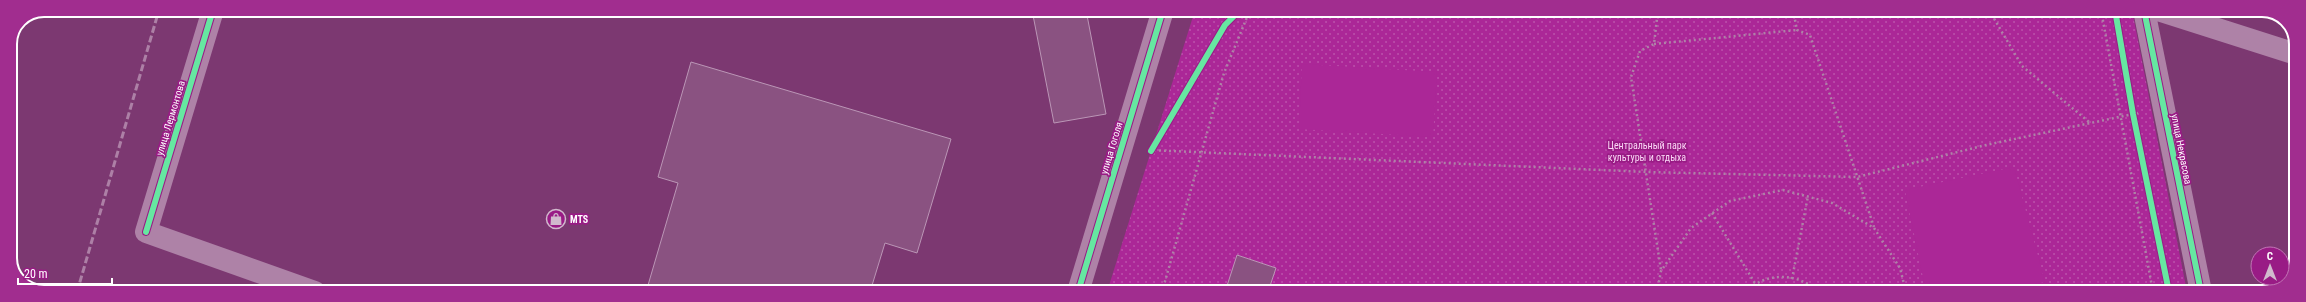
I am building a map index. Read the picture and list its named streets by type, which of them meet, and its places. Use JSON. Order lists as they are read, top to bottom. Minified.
{"streets":{"street":["улица Лермонтова","улица Гоголя","улица Некрасова"]},"parks":["Центральный парк культуры и отдыха"],"places":{"shop":["MTS"]},"scale_bar":"20 m","north":"top"}
